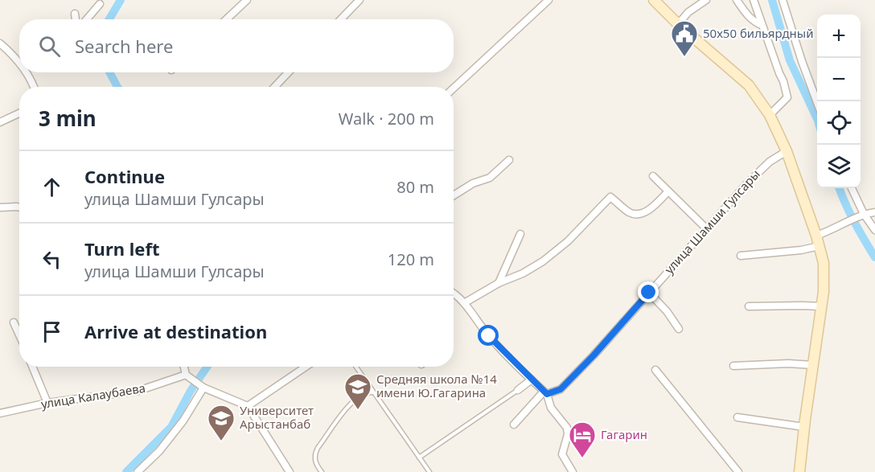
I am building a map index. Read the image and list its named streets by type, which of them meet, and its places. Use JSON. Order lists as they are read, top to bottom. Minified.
{"streets":{"street":["улица Шамши Гулсары","улица Калаубаева"]},"places":{"public building":["50х50 бильярдный"],"school or university":["Средняя школа №14 имени Ю.Гагарина","Университет Арыстанбаб"],"hotel":["Гагарин"]},"page":{"map_buttons":["+","−"],"search":"Search here","heading":["3 min","Walk · 200 m"],"list":[["Continue","улица Шамши Гулсары","80 m"],["Turn left","улица Шамши Гулсары","120 m"],"Arrive at destination"]}}
